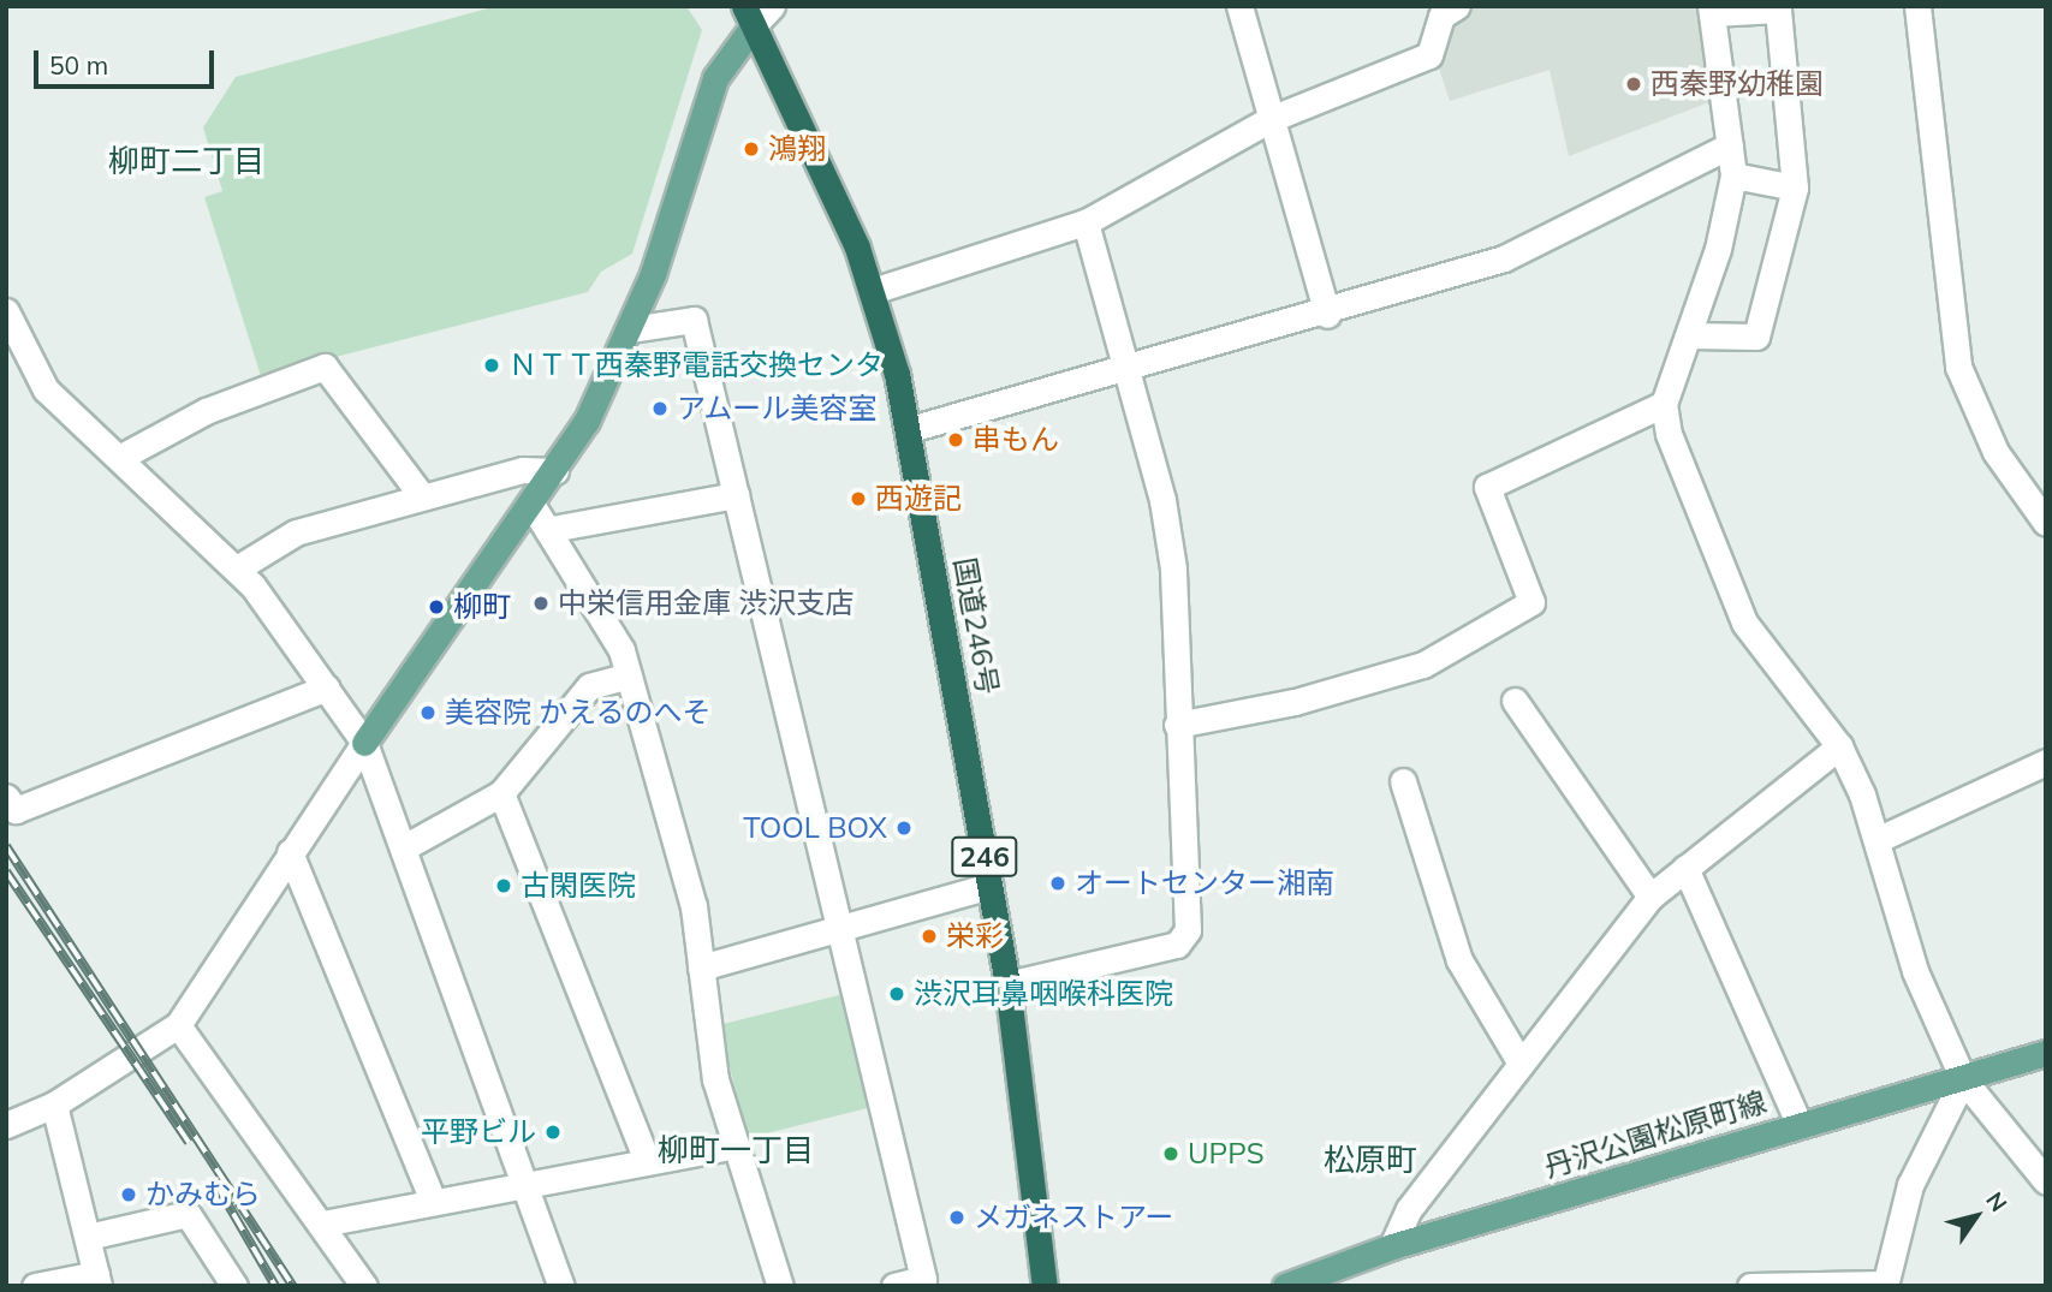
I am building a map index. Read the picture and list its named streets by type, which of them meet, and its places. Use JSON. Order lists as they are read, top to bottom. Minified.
{"streets":{"highway":["国道246号","246"],"main road":["丹沢公園松原町線"]},"districts":["柳町二丁目","柳町一丁目","松原町"],"places":["西秦野幼稚園","鴻翔","ＮＴＴ西秦野電話交換センタ","アムール美容室","串もん","西遊記","中栄信用金庫 渋沢支店","柳町","美容院 かえるのへそ","TOOL BOX","オートセンター湘南","古閑医院","栄彩","渋沢耳鼻咽喉科医院","平野ビル","UPPS","かみむら","メガネストアー"],"scale_bar":"50 m","north":"top right"}
